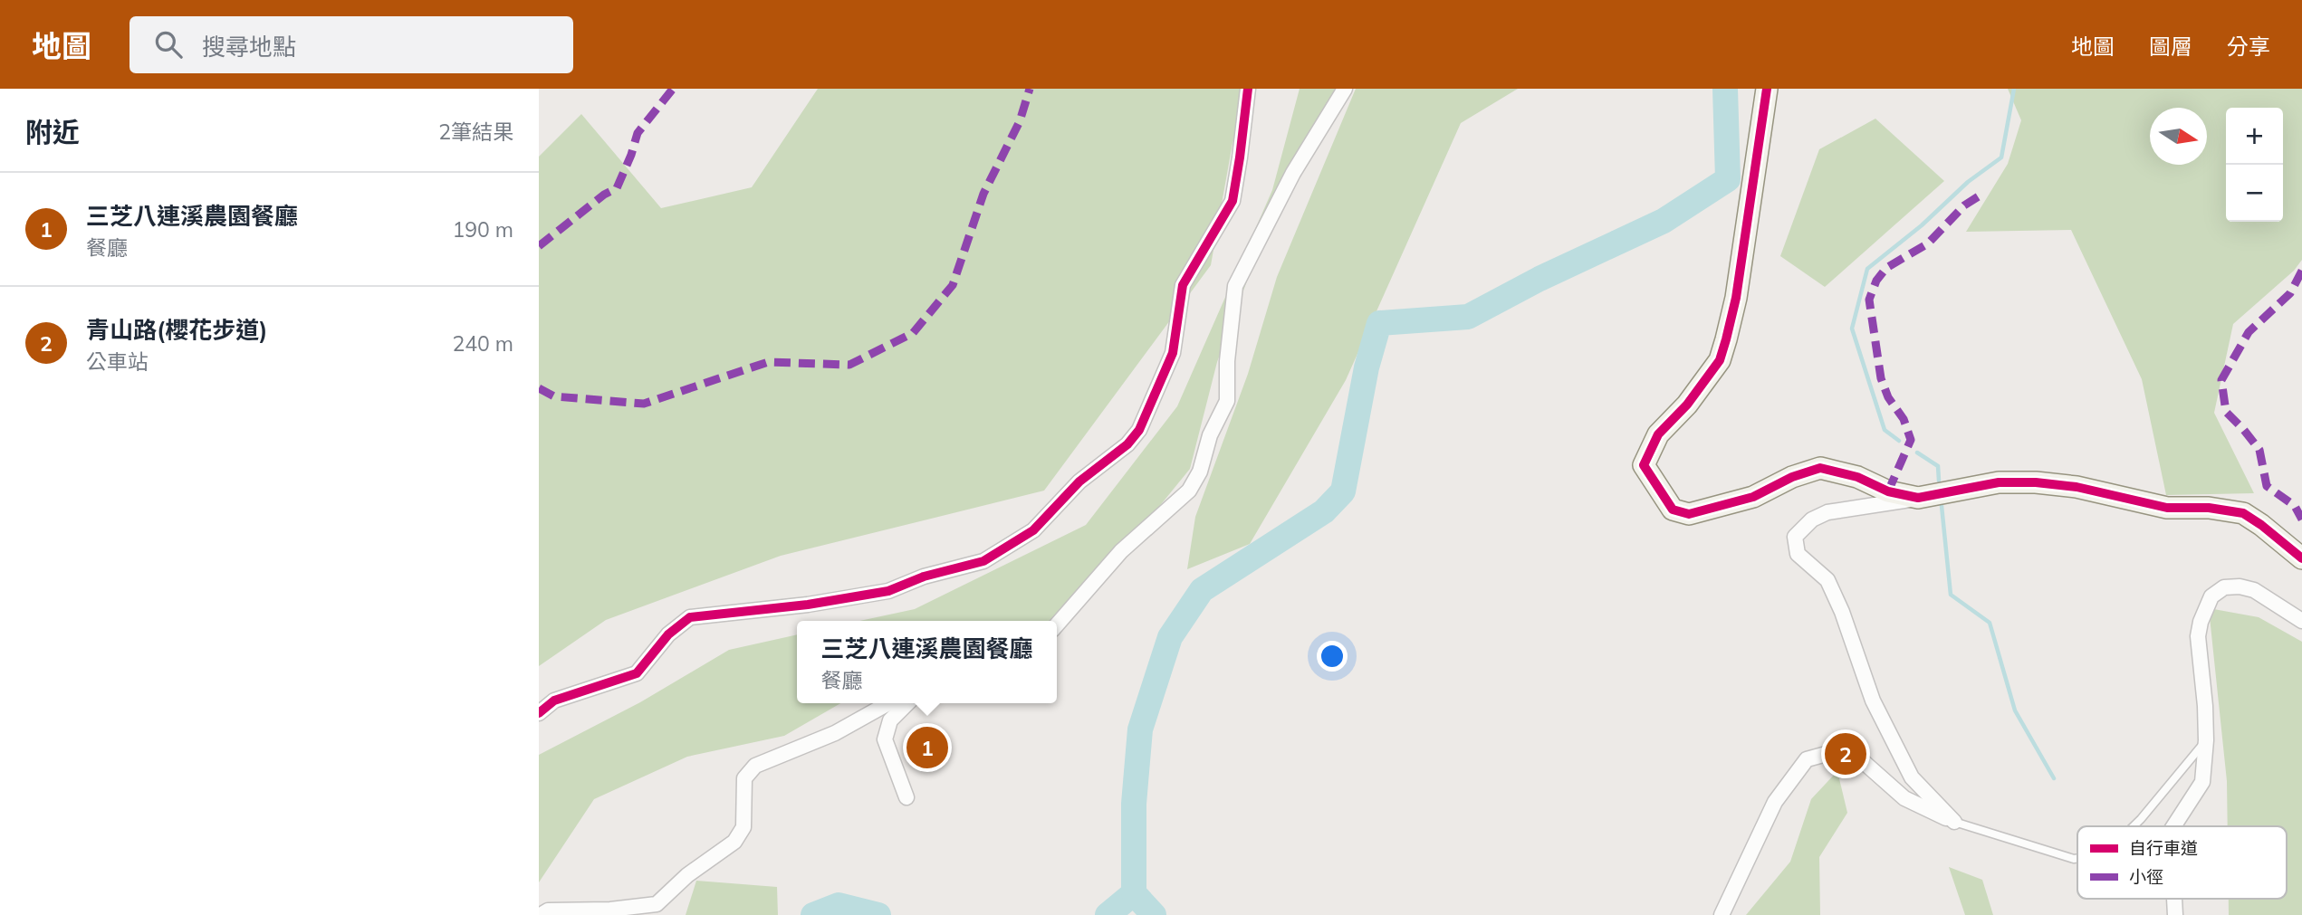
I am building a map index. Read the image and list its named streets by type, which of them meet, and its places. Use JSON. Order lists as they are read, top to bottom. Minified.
{"legend":["自行車道","小徑"],"north":"right","page":{"header":"地圖","search":"搜尋地點","nav":["地圖","圖層","分享"],"heading":["附近","2筆結果"],"map_buttons":["+","−"],"list":[{"mark":"1","name":"三芝八連溪農園餐廳","note":"餐廳","value":"190 m"},{"mark":"2","name":"青山路(櫻花步道)","note":"公車站","value":"240 m"}],"popup":["三芝八連溪農園餐廳","餐廳"],"pins":["1","2"]}}
